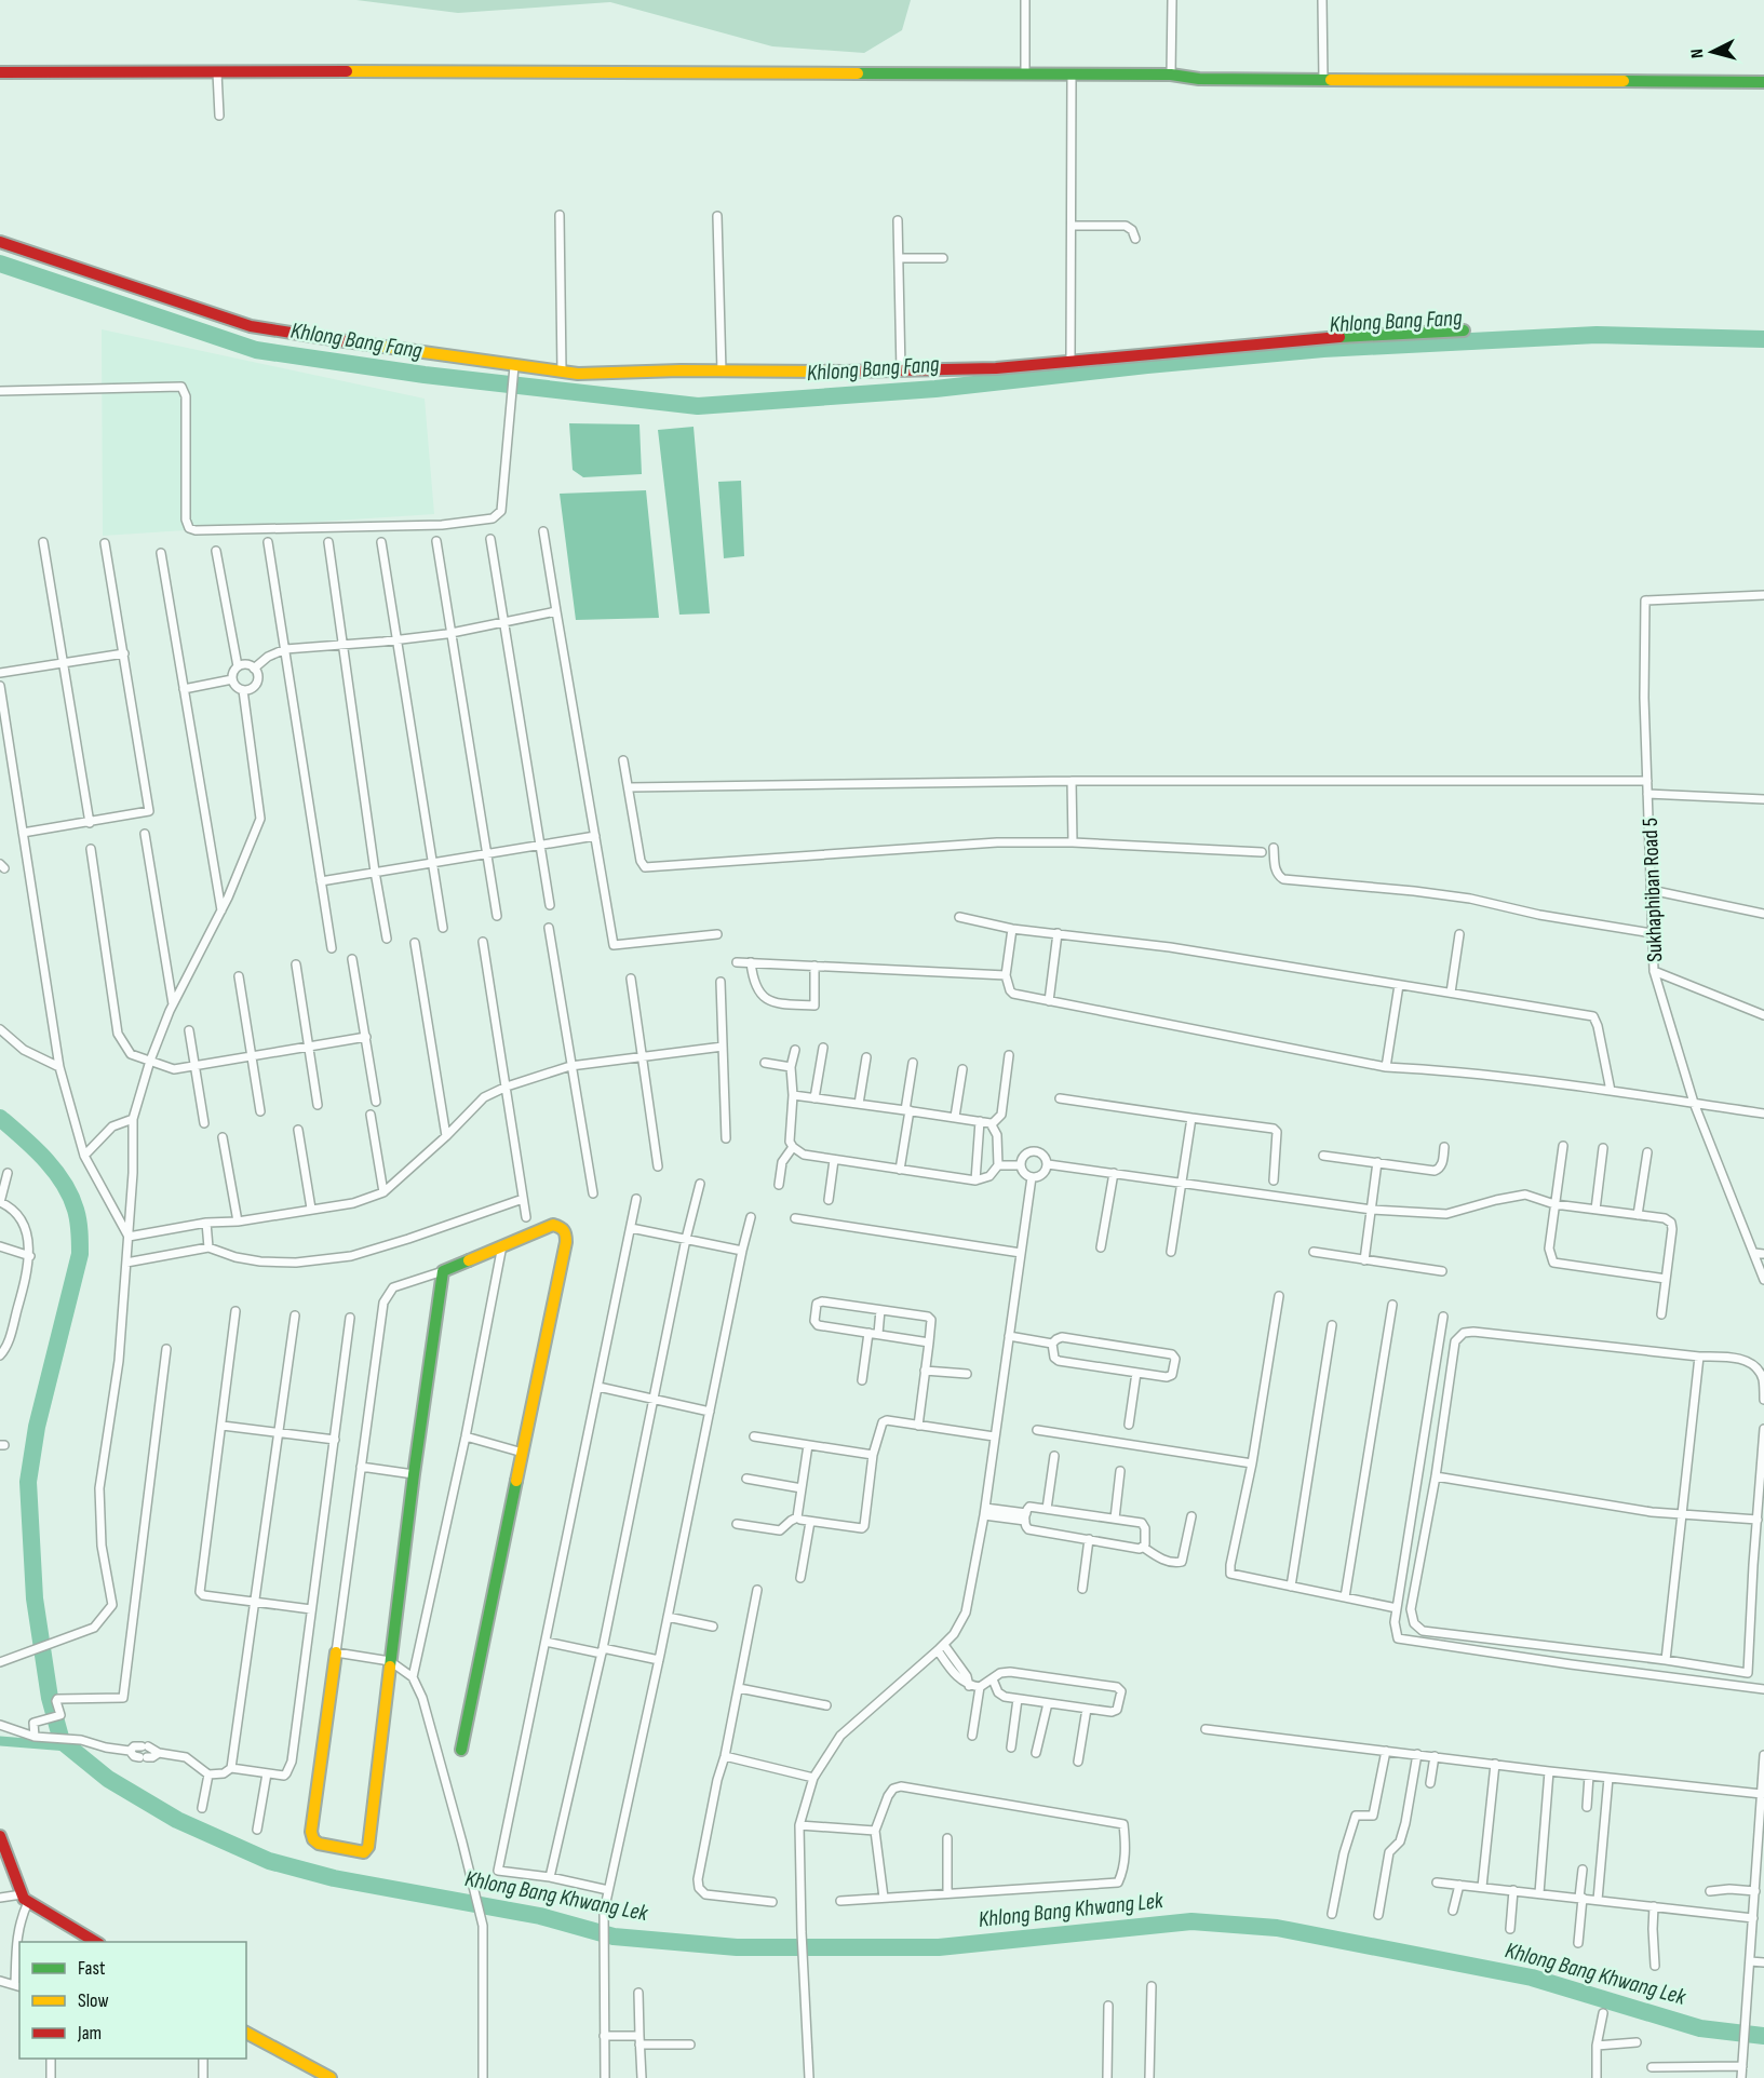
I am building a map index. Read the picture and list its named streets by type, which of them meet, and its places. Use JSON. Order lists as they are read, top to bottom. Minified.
{"streets":{"street":["Sukhaphiban Road 5"]},"water":["Khlong Bang Fang","Khlong Bang Khwang Lek"],"legend":["Fast","Slow","Jam"],"north":"left"}
